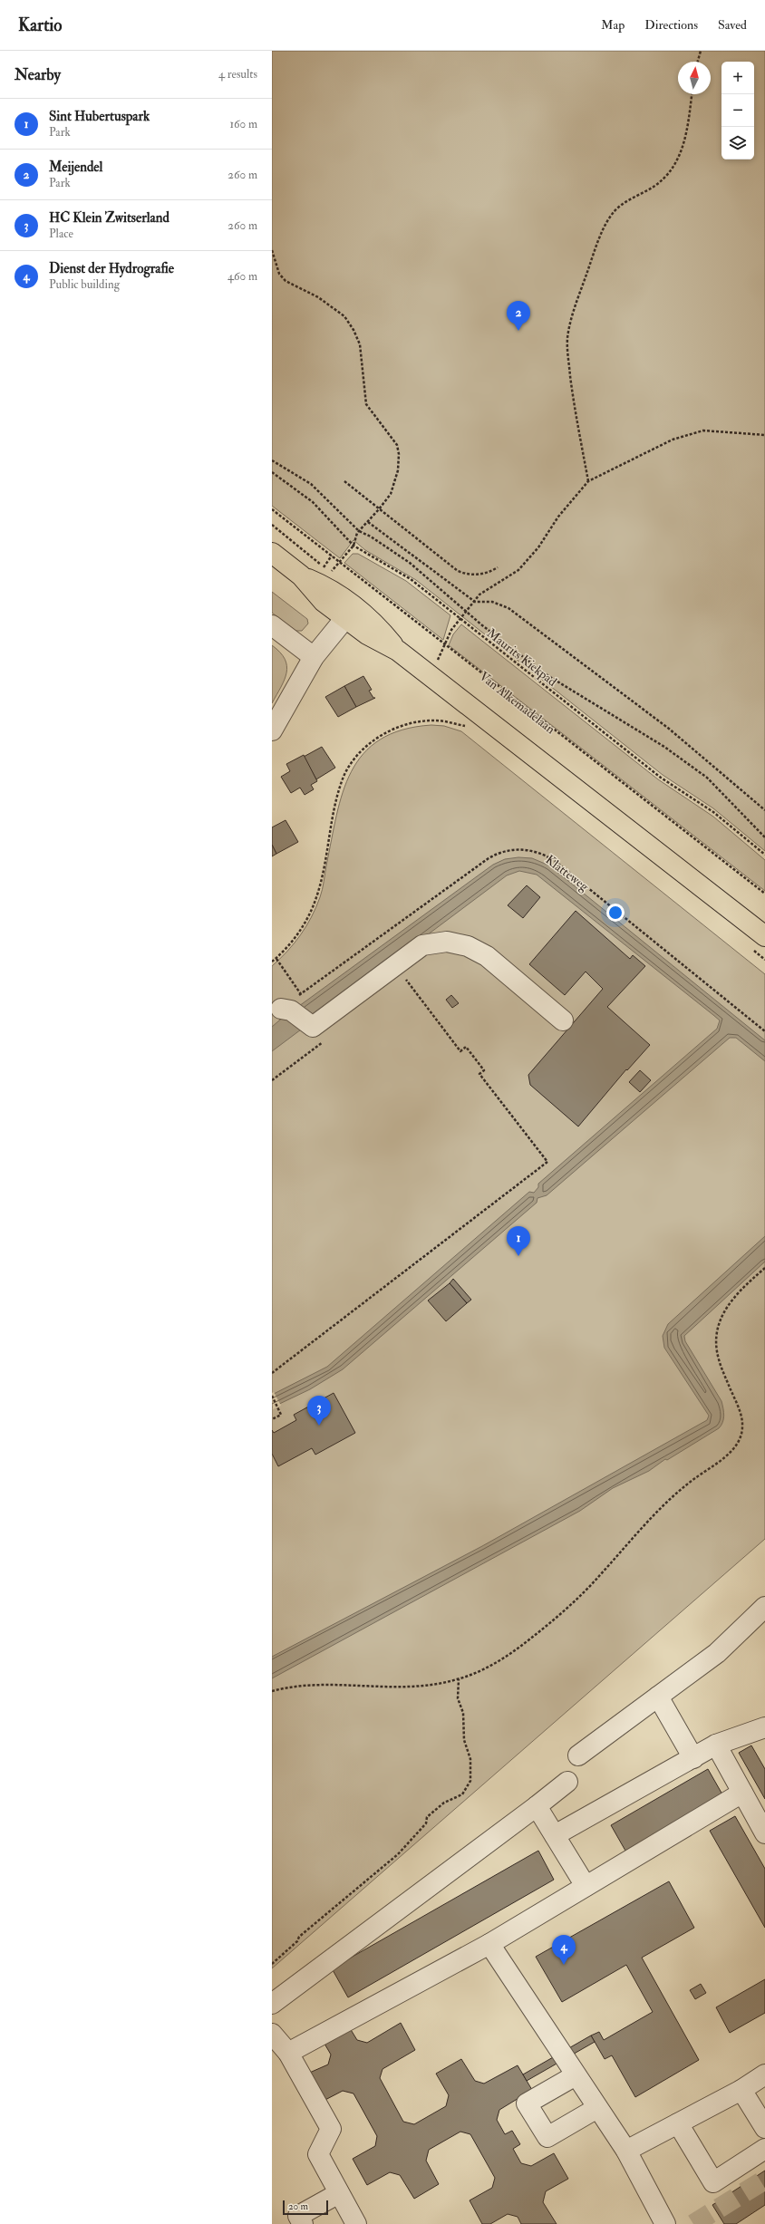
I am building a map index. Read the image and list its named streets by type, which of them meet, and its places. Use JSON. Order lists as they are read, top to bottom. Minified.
{"streets":{"path":["Maurits Kiekpad","Van Alkemadelaan","Klatteweg"]},"scale_bar":"20 m","north":"top","page":{"header":"Kartio","nav":["Map","Directions","Saved"],"heading":["Nearby","4 results"],"map_buttons":["+","−"],"list":[{"mark":"1","name":"Sint Hubertuspark","note":"Park","value":"160 m"},{"mark":"2","name":"Meijendel","note":"Park","value":"260 m"},{"mark":"3","name":"HC Klein Zwitserland","note":"Place","value":"260 m"},{"mark":"4","name":"Dienst der Hydrografie","note":"Public building","value":"460 m"}],"pins":["2","1","3","4"],"scale":"20 m"}}
